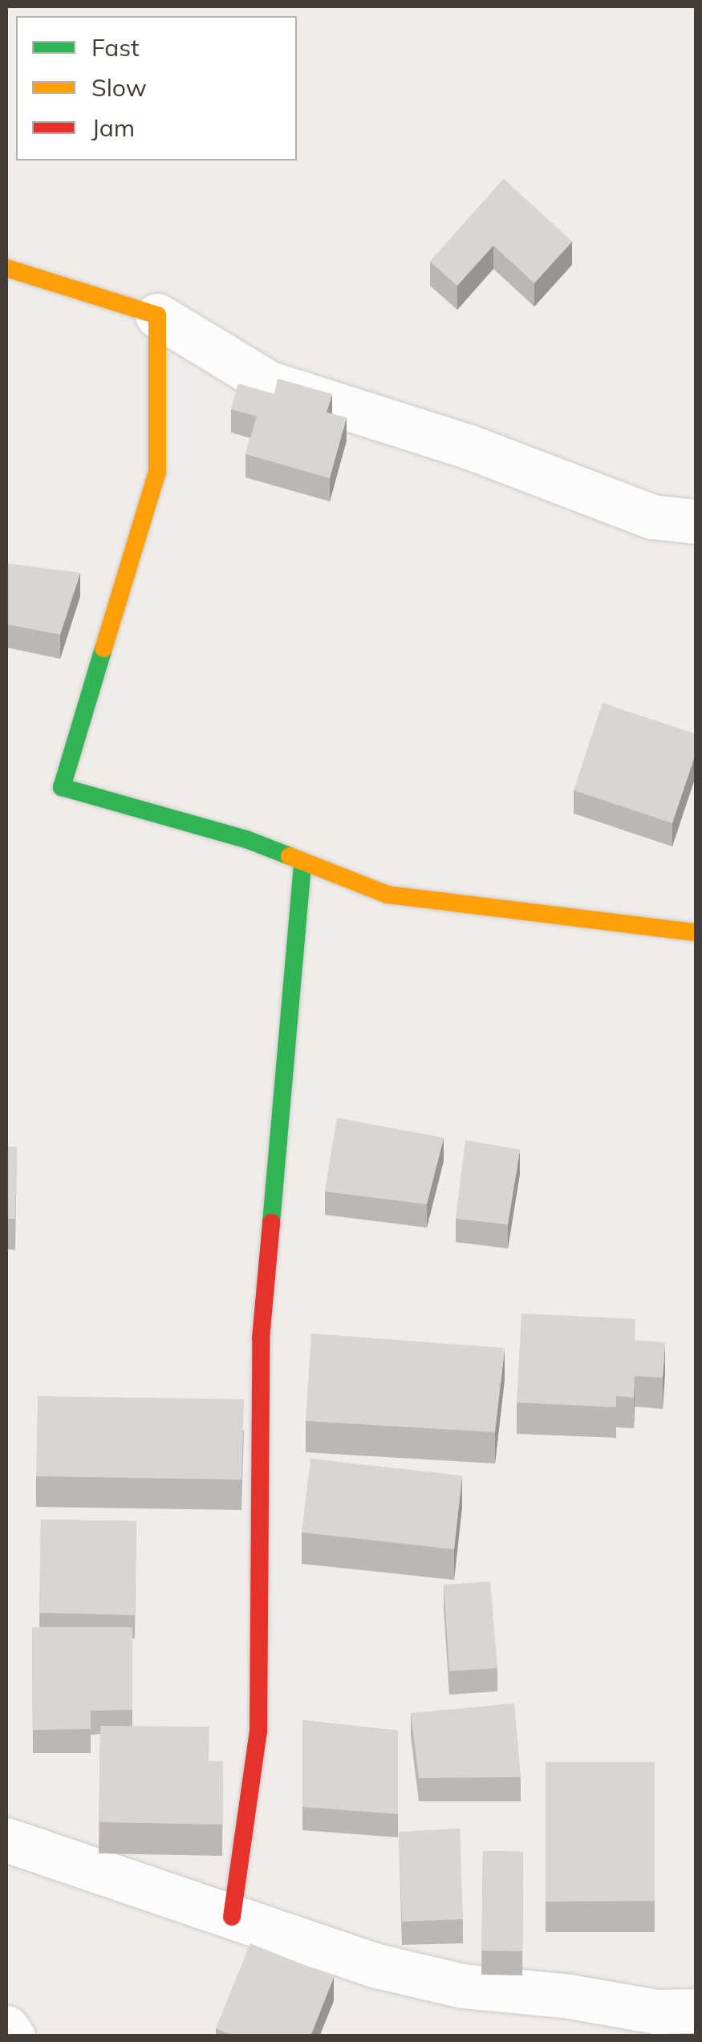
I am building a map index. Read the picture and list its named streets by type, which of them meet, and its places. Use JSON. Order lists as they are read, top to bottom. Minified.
{"legend":["Fast","Slow","Jam"]}
